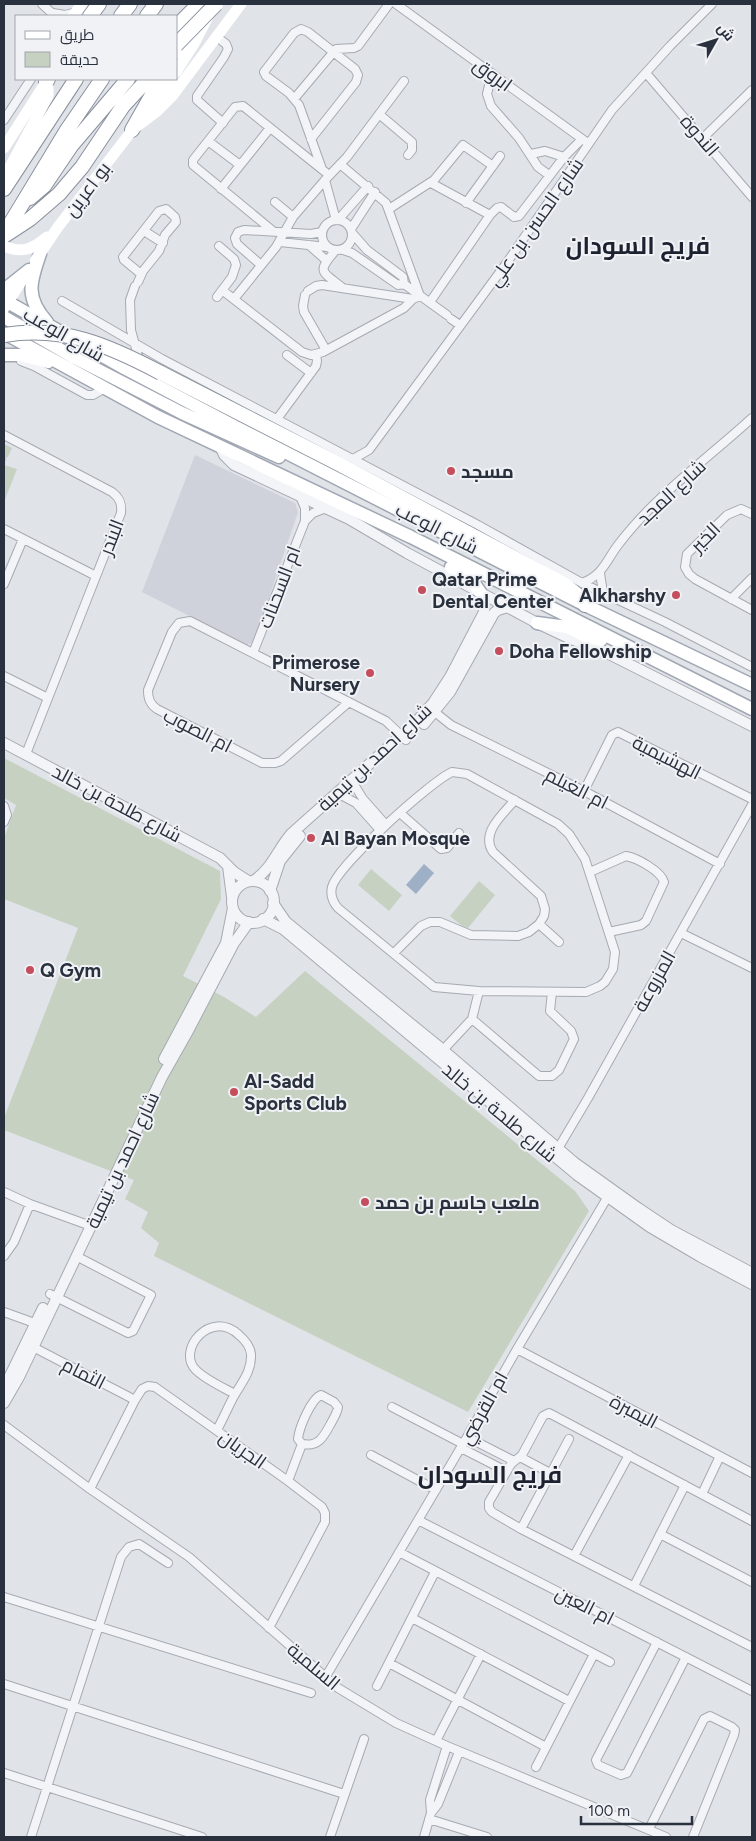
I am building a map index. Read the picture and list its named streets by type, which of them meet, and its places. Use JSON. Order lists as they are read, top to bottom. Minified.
{"streets":{"main road":["بو اعرين","شارع الوعب"],"street":["ابروق","الندوة","شارع الحسن بن علي","شارع المجد","البندر","الخير","ام السحنات","ام الصوب","شارع احمد بن تيمية","الهشيمية","ام الغيلم","شارع طلحة بن خالد","المزروعة","الثمام","ام القرضي","البمبرة","الجريان","ام العين","السلمية"]},"crossings":[["ابروق","شارع الحسن بن علي"],["الندوة","شارع الحسن بن علي"],["شارع الحسن بن علي","شارع الوعب"],["شارع الوعب","شارع المجد"],["شارع الوعب","ام السحنات"],["شارع الوعب","شارع احمد بن تيمية"],["البندر","شارع طلحة بن خالد"],["ام السحنات","ام الصوب"],["ام الصوب","شارع احمد بن تيمية"],["شارع احمد بن تيمية","ام الغيلم"],["شارع احمد بن تيمية","شارع طلحة بن خالد"],["شارع احمد بن تيمية","الثمام"],["الهشيمية","ام الغيلم"],["ام الغيلم","المزروعة"],["شارع طلحة بن خالد","المزروعة"],["شارع طلحة بن خالد","ام القرضي"],["الثمام","الجريان"],["ام القرضي","البمبرة"],["ام القرضي","ام العين"],["ام القرضي","السلمية"],["الجريان","السلمية"]],"districts":["فريج السودان","فريج السودان"],"places":["مسجد","Qatar Prime Dental Center","Alkharshy","Doha Fellowship","Primerose Nursery","Al Bayan Mosque","Q Gym","Al-Sadd Sports Club","ملعب جاسم بن حمد"],"legend":["طريق","حديقة"],"scale_bar":"100 m","north":"top right"}
